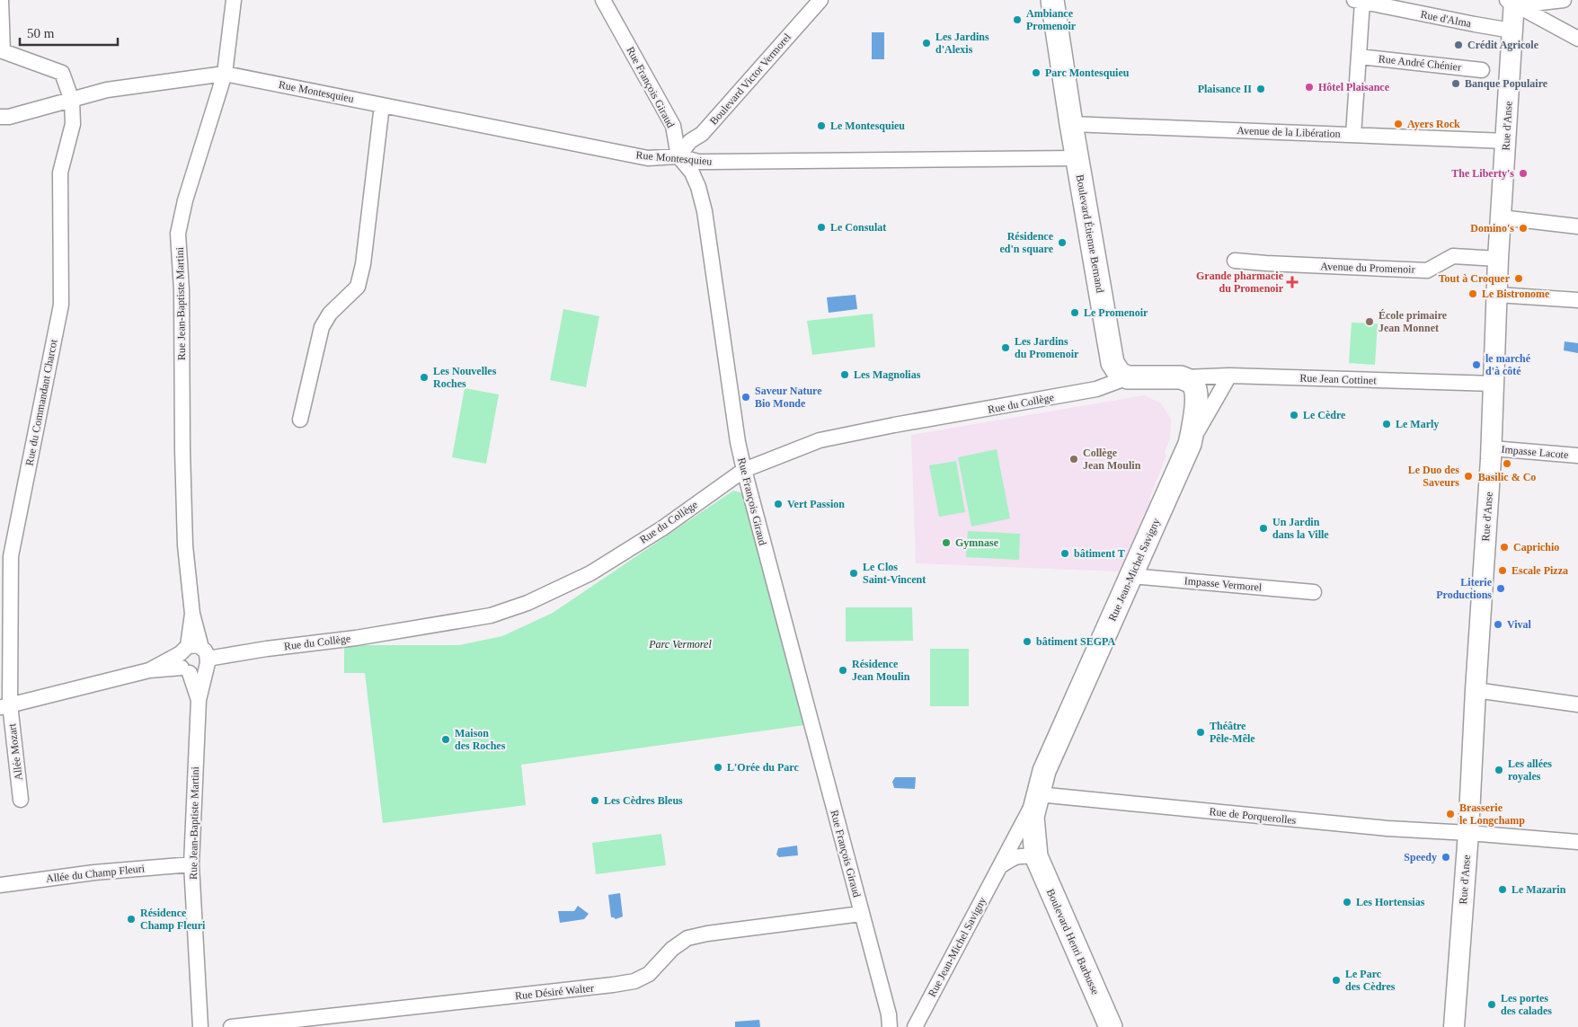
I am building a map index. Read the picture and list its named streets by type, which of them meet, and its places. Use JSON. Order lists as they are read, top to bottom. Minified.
{"streets":{"main road":["Rue d'Anse","Boulevard Étienne Bernand","Rue Jean-Michel Savigny","Boulevard Henri Barbusse"],"street":["Rue d'Alma","Rue André Chénier","Boulevard Victor Vermorel","Rue François Giraud","Rue Montesquieu","Avenue de la Libération","Avenue du Promenoir","Rue Jean-Baptiste Martini","Rue Jean Cottinet","Rue du Commandant Charcot","Rue du Collège","Impasse Lacote","Impasse Vermorel","Allée Mozart","Rue de Porquerolles","Allée du Champ Fleuri","Rue Désiré Walter"]},"crossings":[["Rue d'Alma","Rue d'Anse"],["Boulevard Victor Vermorel","Rue François Giraud"],["Boulevard Victor Vermorel","Rue Montesquieu"],["Rue François Giraud","Rue Montesquieu"],["Rue François Giraud","Rue du Collège"],["Rue François Giraud","Rue Désiré Walter"],["Rue Montesquieu","Boulevard Étienne Bernand"],["Rue Montesquieu","Rue Jean-Baptiste Martini"],["Rue Montesquieu","Rue du Commandant Charcot"],["Rue d'Anse","Avenue de la Libération"],["Rue d'Anse","Avenue du Promenoir"],["Rue d'Anse","Rue Jean Cottinet"],["Rue d'Anse","Impasse Lacote"],["Rue d'Anse","Rue de Porquerolles"],["Avenue de la Libération","Boulevard Étienne Bernand"],["Boulevard Étienne Bernand","Rue du Collège"],["Rue Jean-Baptiste Martini","Rue du Collège"],["Rue Jean-Baptiste Martini","Allée du Champ Fleuri"],["Rue Jean Cottinet","Rue Jean-Michel Savigny"],["Rue du Commandant Charcot","Rue du Collège"],["Rue du Commandant Charcot","Allée Mozart"],["Rue du Collège","Allée Mozart"],["Rue Jean-Michel Savigny","Impasse Vermorel"],["Rue Jean-Michel Savigny","Rue de Porquerolles"],["Rue Jean-Michel Savigny","Boulevard Henri Barbusse"]],"parks":["Parc Vermorel"],"places":{"other":["Ambiance Promenoir","Les Jardins d'Alexis","Crédit Agricole","Parc Montesquieu","Banque Populaire","Hôtel Plaisance","Plaisance II","Ayers Rock","Le Montesquieu","The Liberty's","Le Consulat","Domino's","Résidence ed'n square","Tout à Croquer","Le Bistronome","Le Promenoir","École primaire Jean Monnet","Les Jardins du Promenoir","le marché d'à côté","Les Magnolias","Les Nouvelles Roches","Saveur Nature Bio Monde","Le Cèdre","Le Marly","Collège Jean Moulin","Basilic & Co","Le Duo des Saveurs","Vert Passion","Un Jardin dans la Ville","Gymnase","Caprichio","bâtiment T","Escale Pizza","Le Clos Saint-Vincent","Literie Productions","Vival","bâtiment SEGPA","Résidence Jean Moulin","Théâtre Pêle-Mêle","Maison des Roches","L'Orée du Parc","Les allées royales","Les Cèdres Bleus","Brasserie le Longchamp","Speedy","Le Mazarin","Les Hortensias","Résidence Champ Fleuri","Le Parc des Cèdres","Les portes des calades"],"health":["Grande pharmacie du Promenoir"]},"scale_bar":"50 m"}
